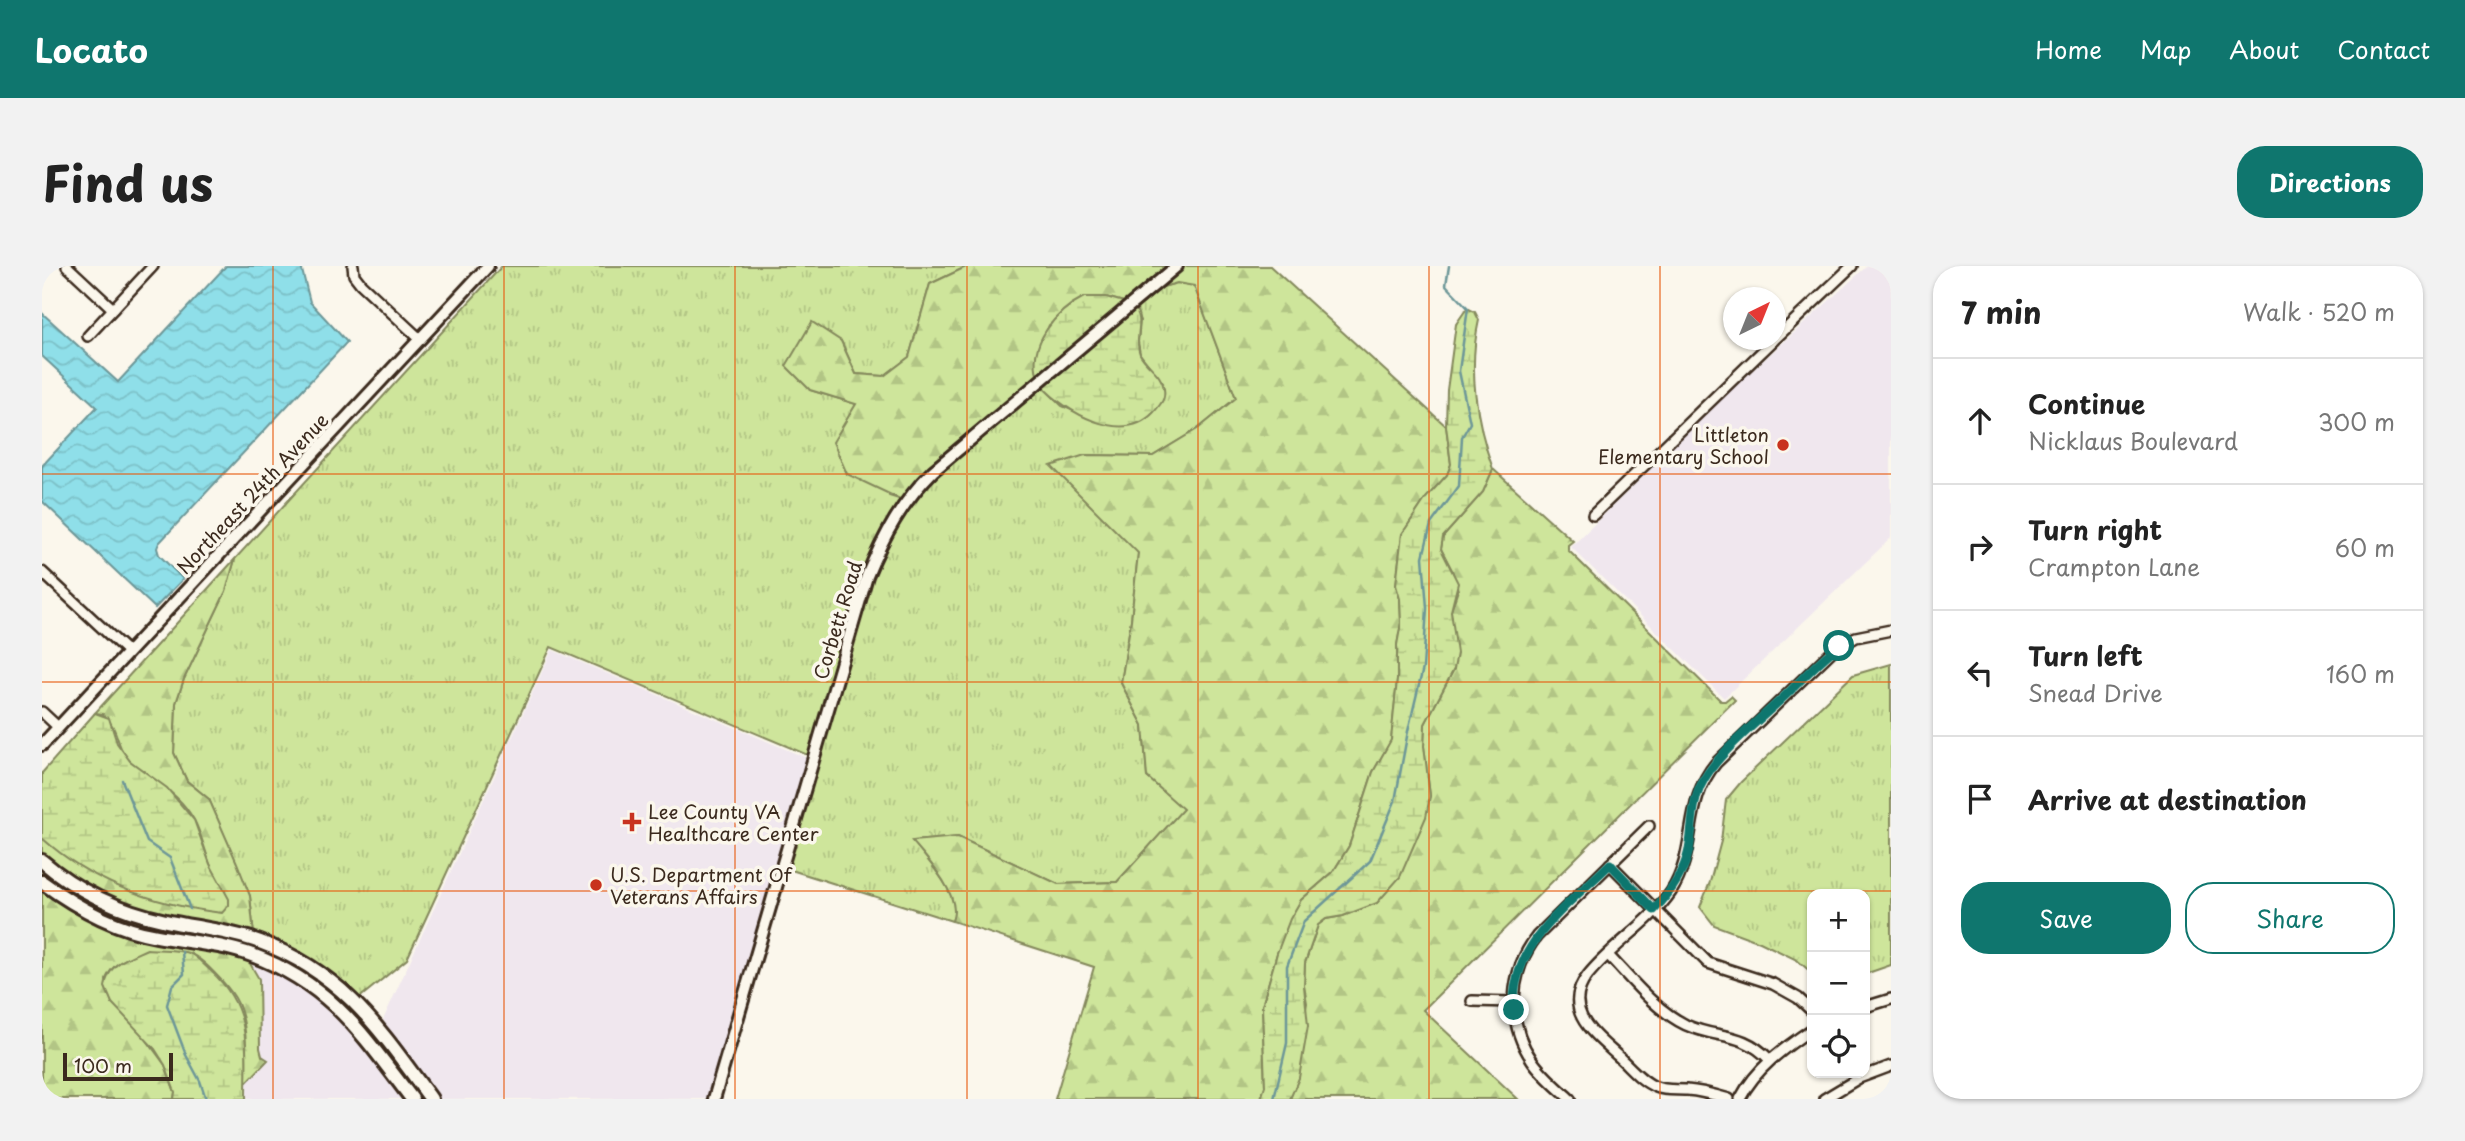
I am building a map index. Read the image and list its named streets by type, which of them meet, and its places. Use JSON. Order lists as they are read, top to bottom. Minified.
{"streets":{"street":["Northeast 24th Avenue","Corbett Road"]},"places":{"other":["Littleton Elementary School","U.S. Department Of Veterans Affairs"],"health":["Lee County VA Healthcare Center"]},"scale_bar":"100 m","north":"top right","page":{"header":"Locato","nav":["Home","Map","About","Contact"],"title":"Find us","buttons":["Directions",["Save","Share"]],"heading":["7 min","Walk · 520 m"],"list":[["Continue","Nicklaus Boulevard","300 m"],["Turn right","Crampton Lane","60 m"],["Turn left","Snead Drive","160 m"],"Arrive at destination"],"map_buttons":["+","−"],"scale":"100 m"}}
